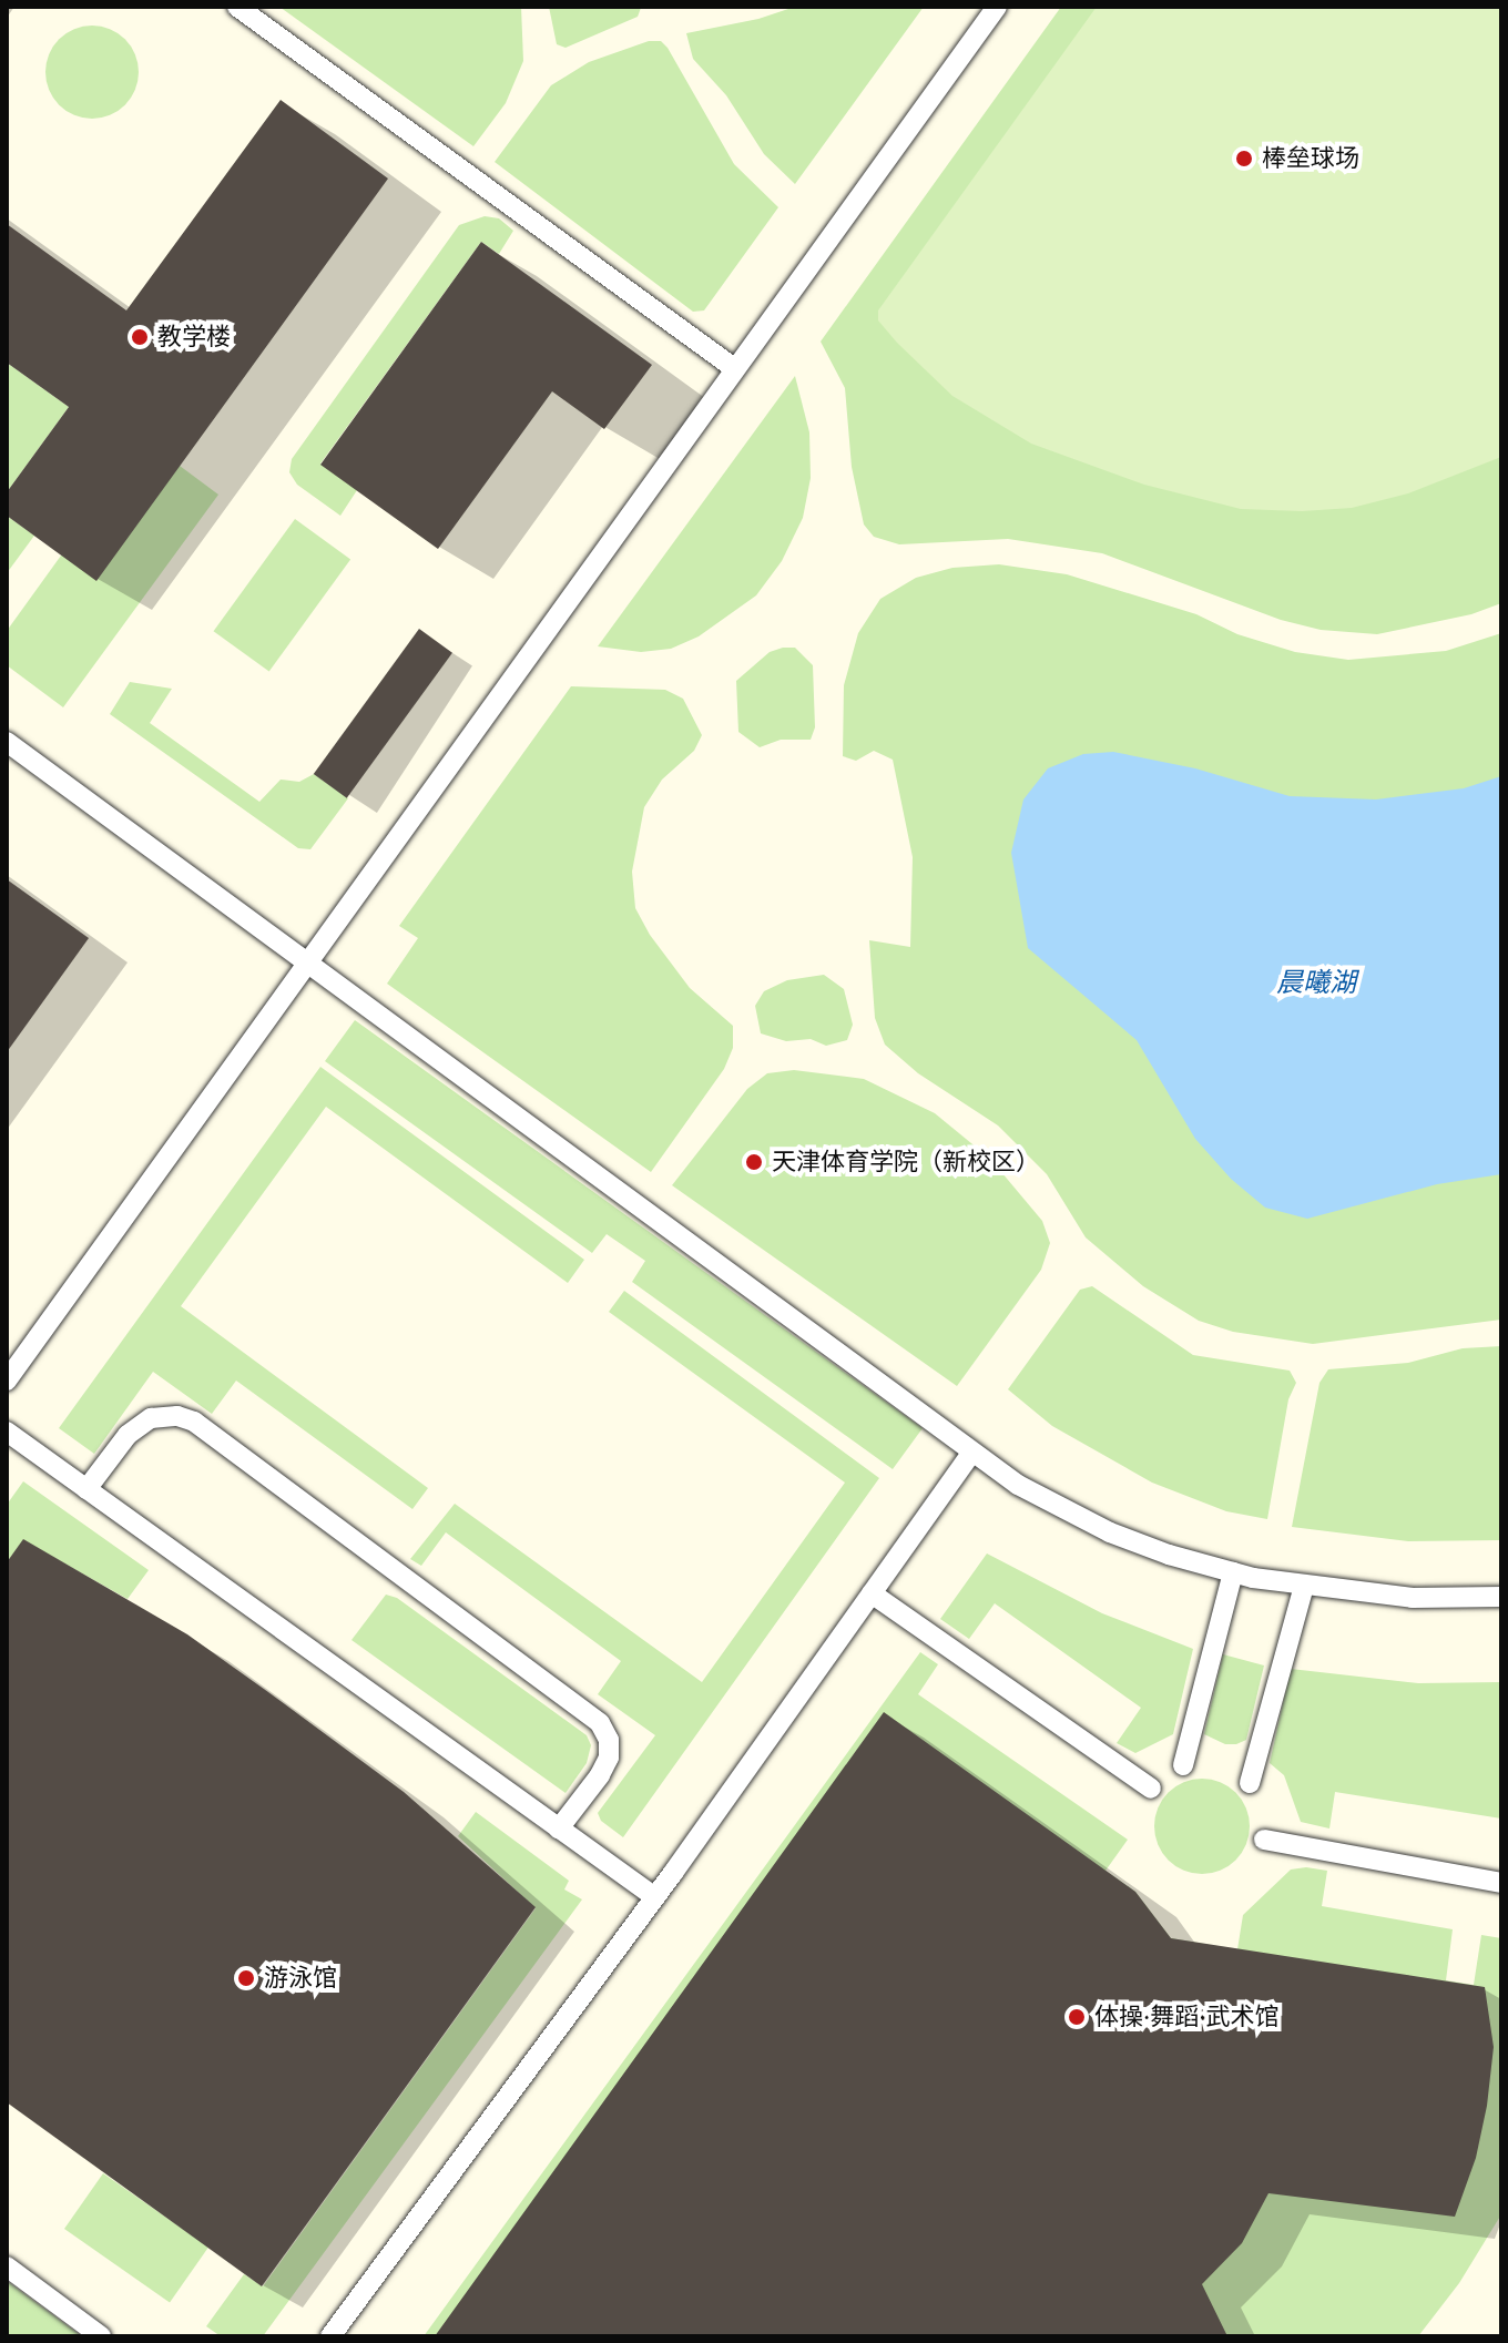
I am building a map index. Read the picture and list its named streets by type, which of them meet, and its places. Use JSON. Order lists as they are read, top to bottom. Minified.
{"water":["晨曦湖"],"places":["棒垒球场","教学楼","天津体育学院（新校区）","游泳馆","体操·舞蹈·武术馆"]}
